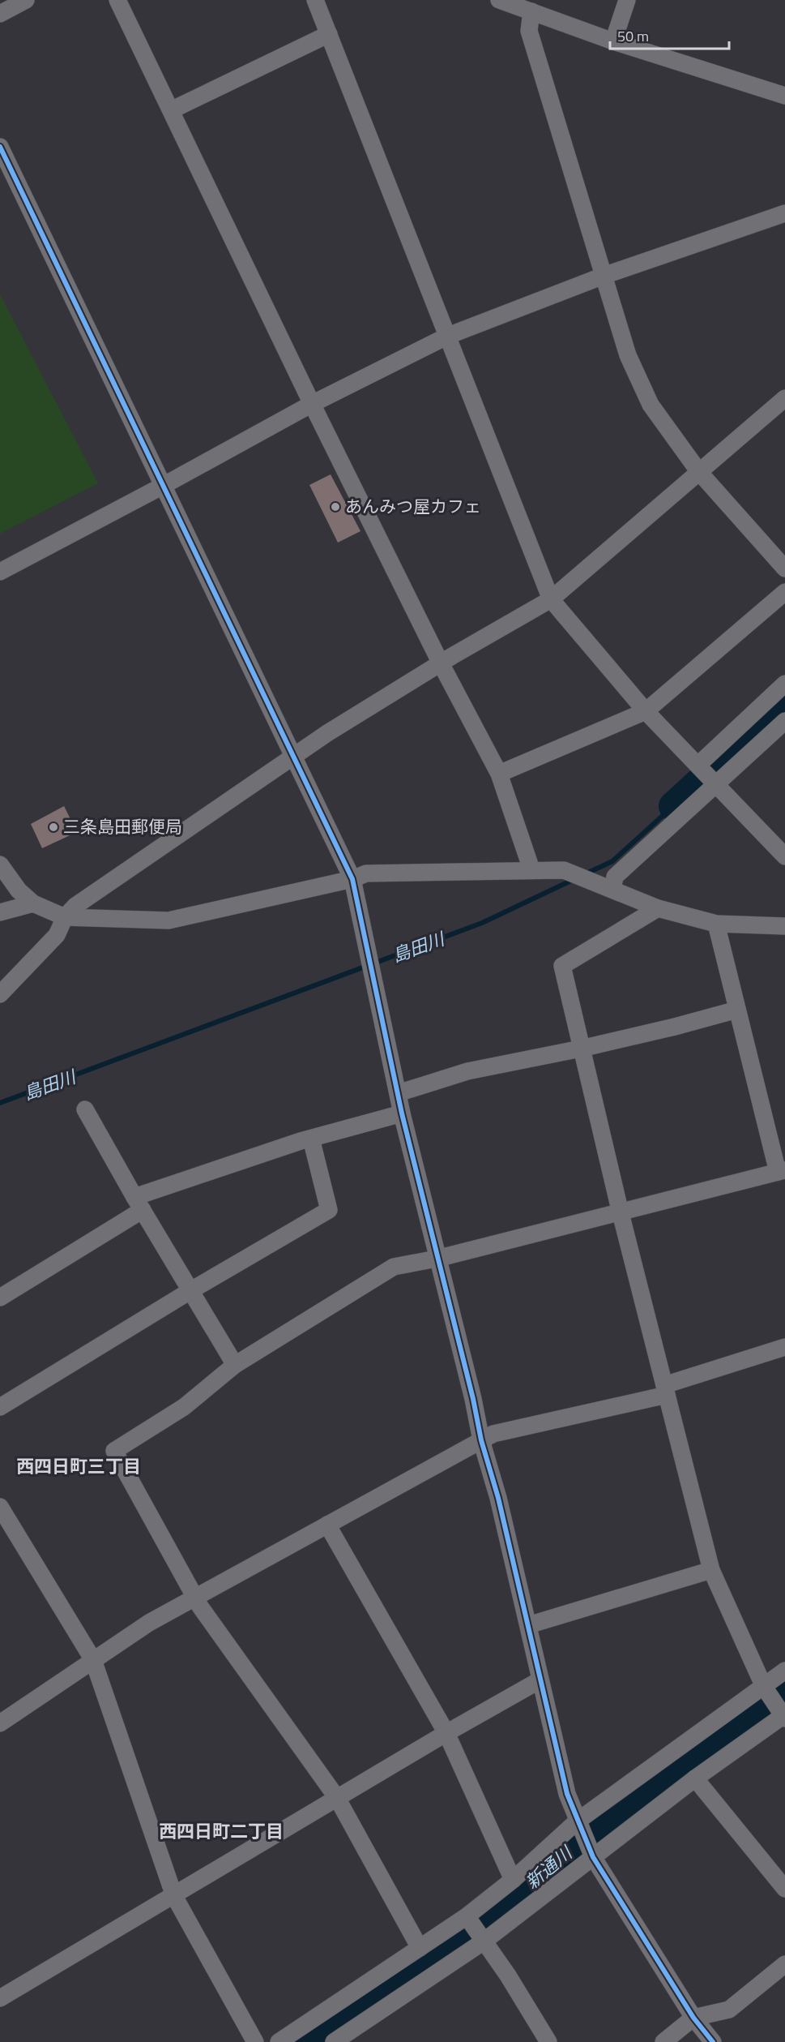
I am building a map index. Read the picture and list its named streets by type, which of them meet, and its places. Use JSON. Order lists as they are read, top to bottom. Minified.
{"districts":["西四日町三丁目","西四日町二丁目"],"water":["島田川","新通川"],"places":["あんみつ屋カフェ","三条島田郵便局"],"scale_bar":"50 m"}
